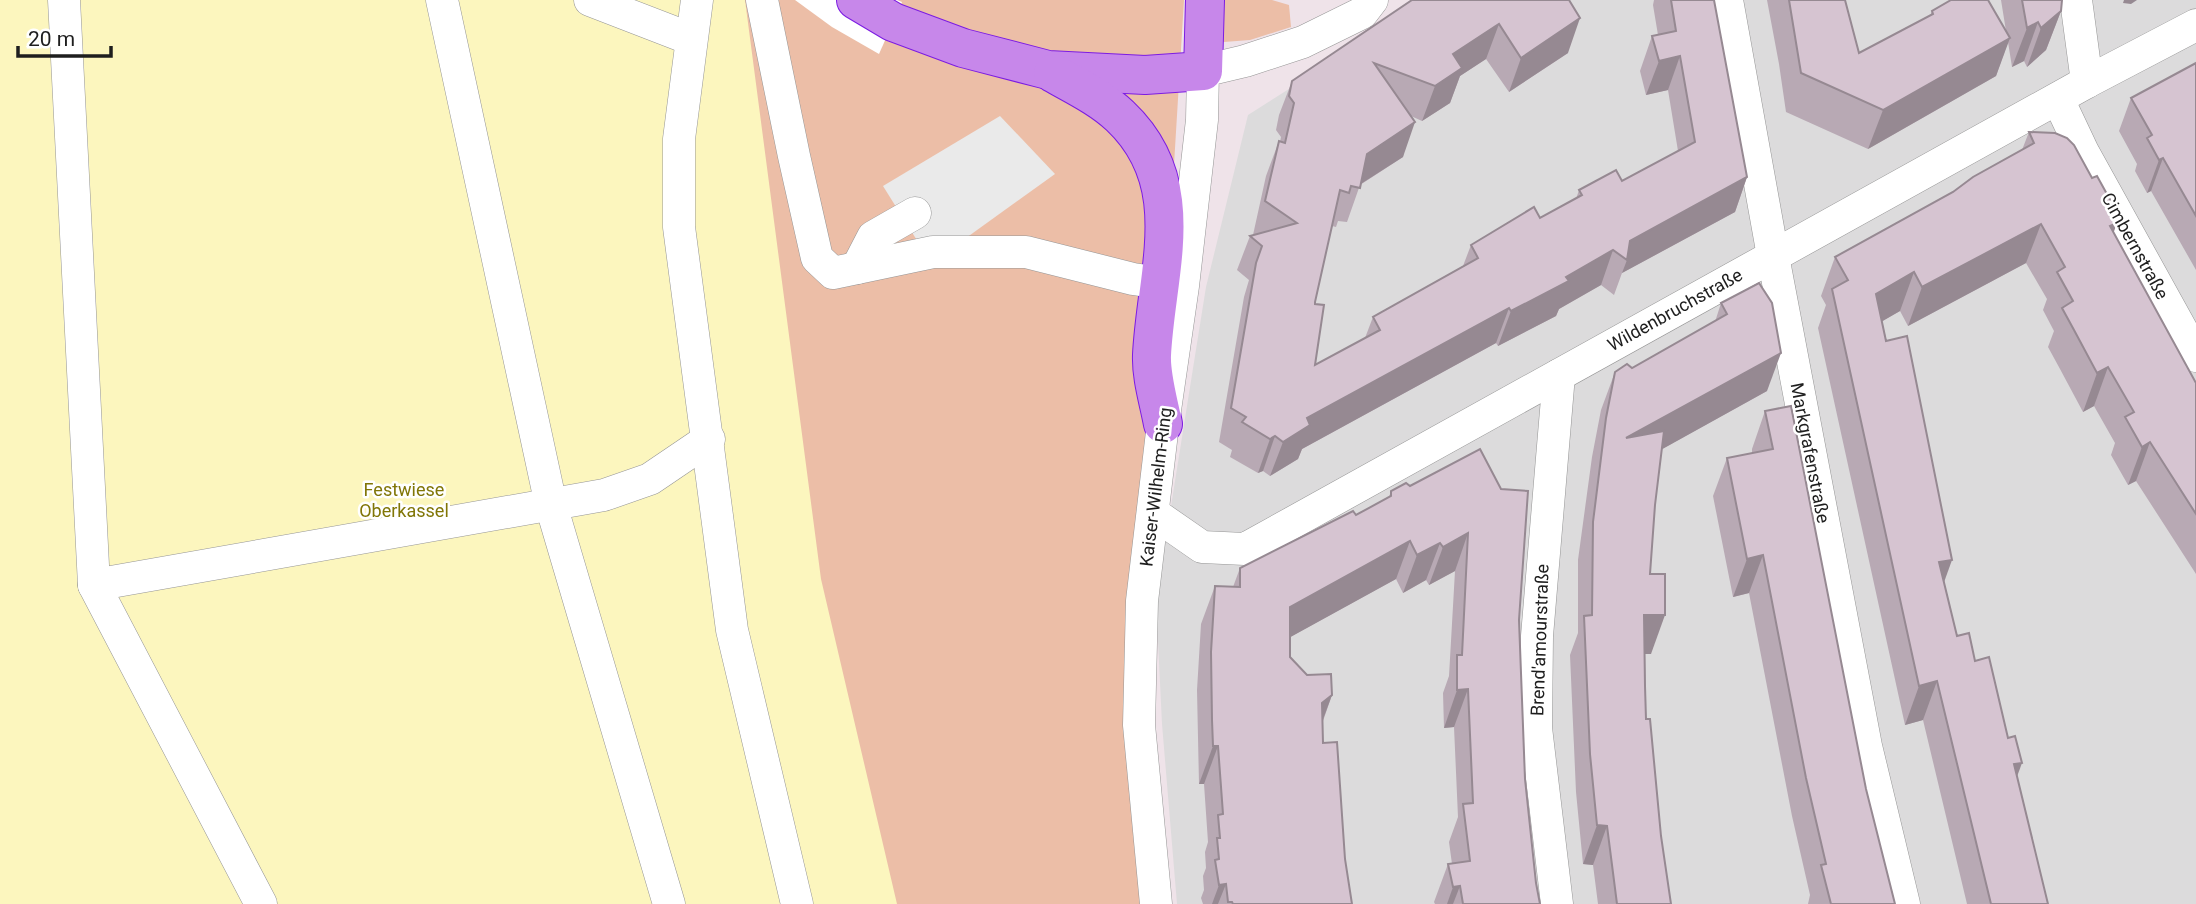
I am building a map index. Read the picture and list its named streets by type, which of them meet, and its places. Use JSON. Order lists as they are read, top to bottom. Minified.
{"streets":{"street":["Cimbernstraße","Wildenbruchstraße","Markgrafenstraße","Kaiser-Wilhelm-Ring","Brend'amourstraße"]},"crossings":[["Cimbernstraße","Wildenbruchstraße"],["Wildenbruchstraße","Markgrafenstraße"],["Wildenbruchstraße","Kaiser-Wilhelm-Ring"],["Wildenbruchstraße","Brend'amourstraße"]],"parks":["Festwiese Oberkassel"],"scale_bar":"20 m"}
